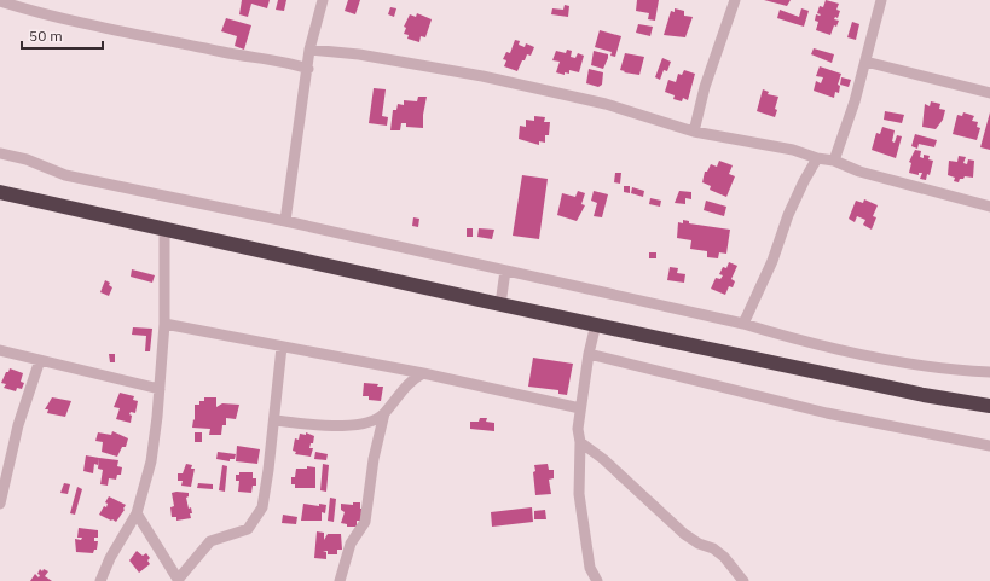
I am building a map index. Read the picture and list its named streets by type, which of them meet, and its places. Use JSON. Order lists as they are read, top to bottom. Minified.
{"scale_bar":"50 m"}
